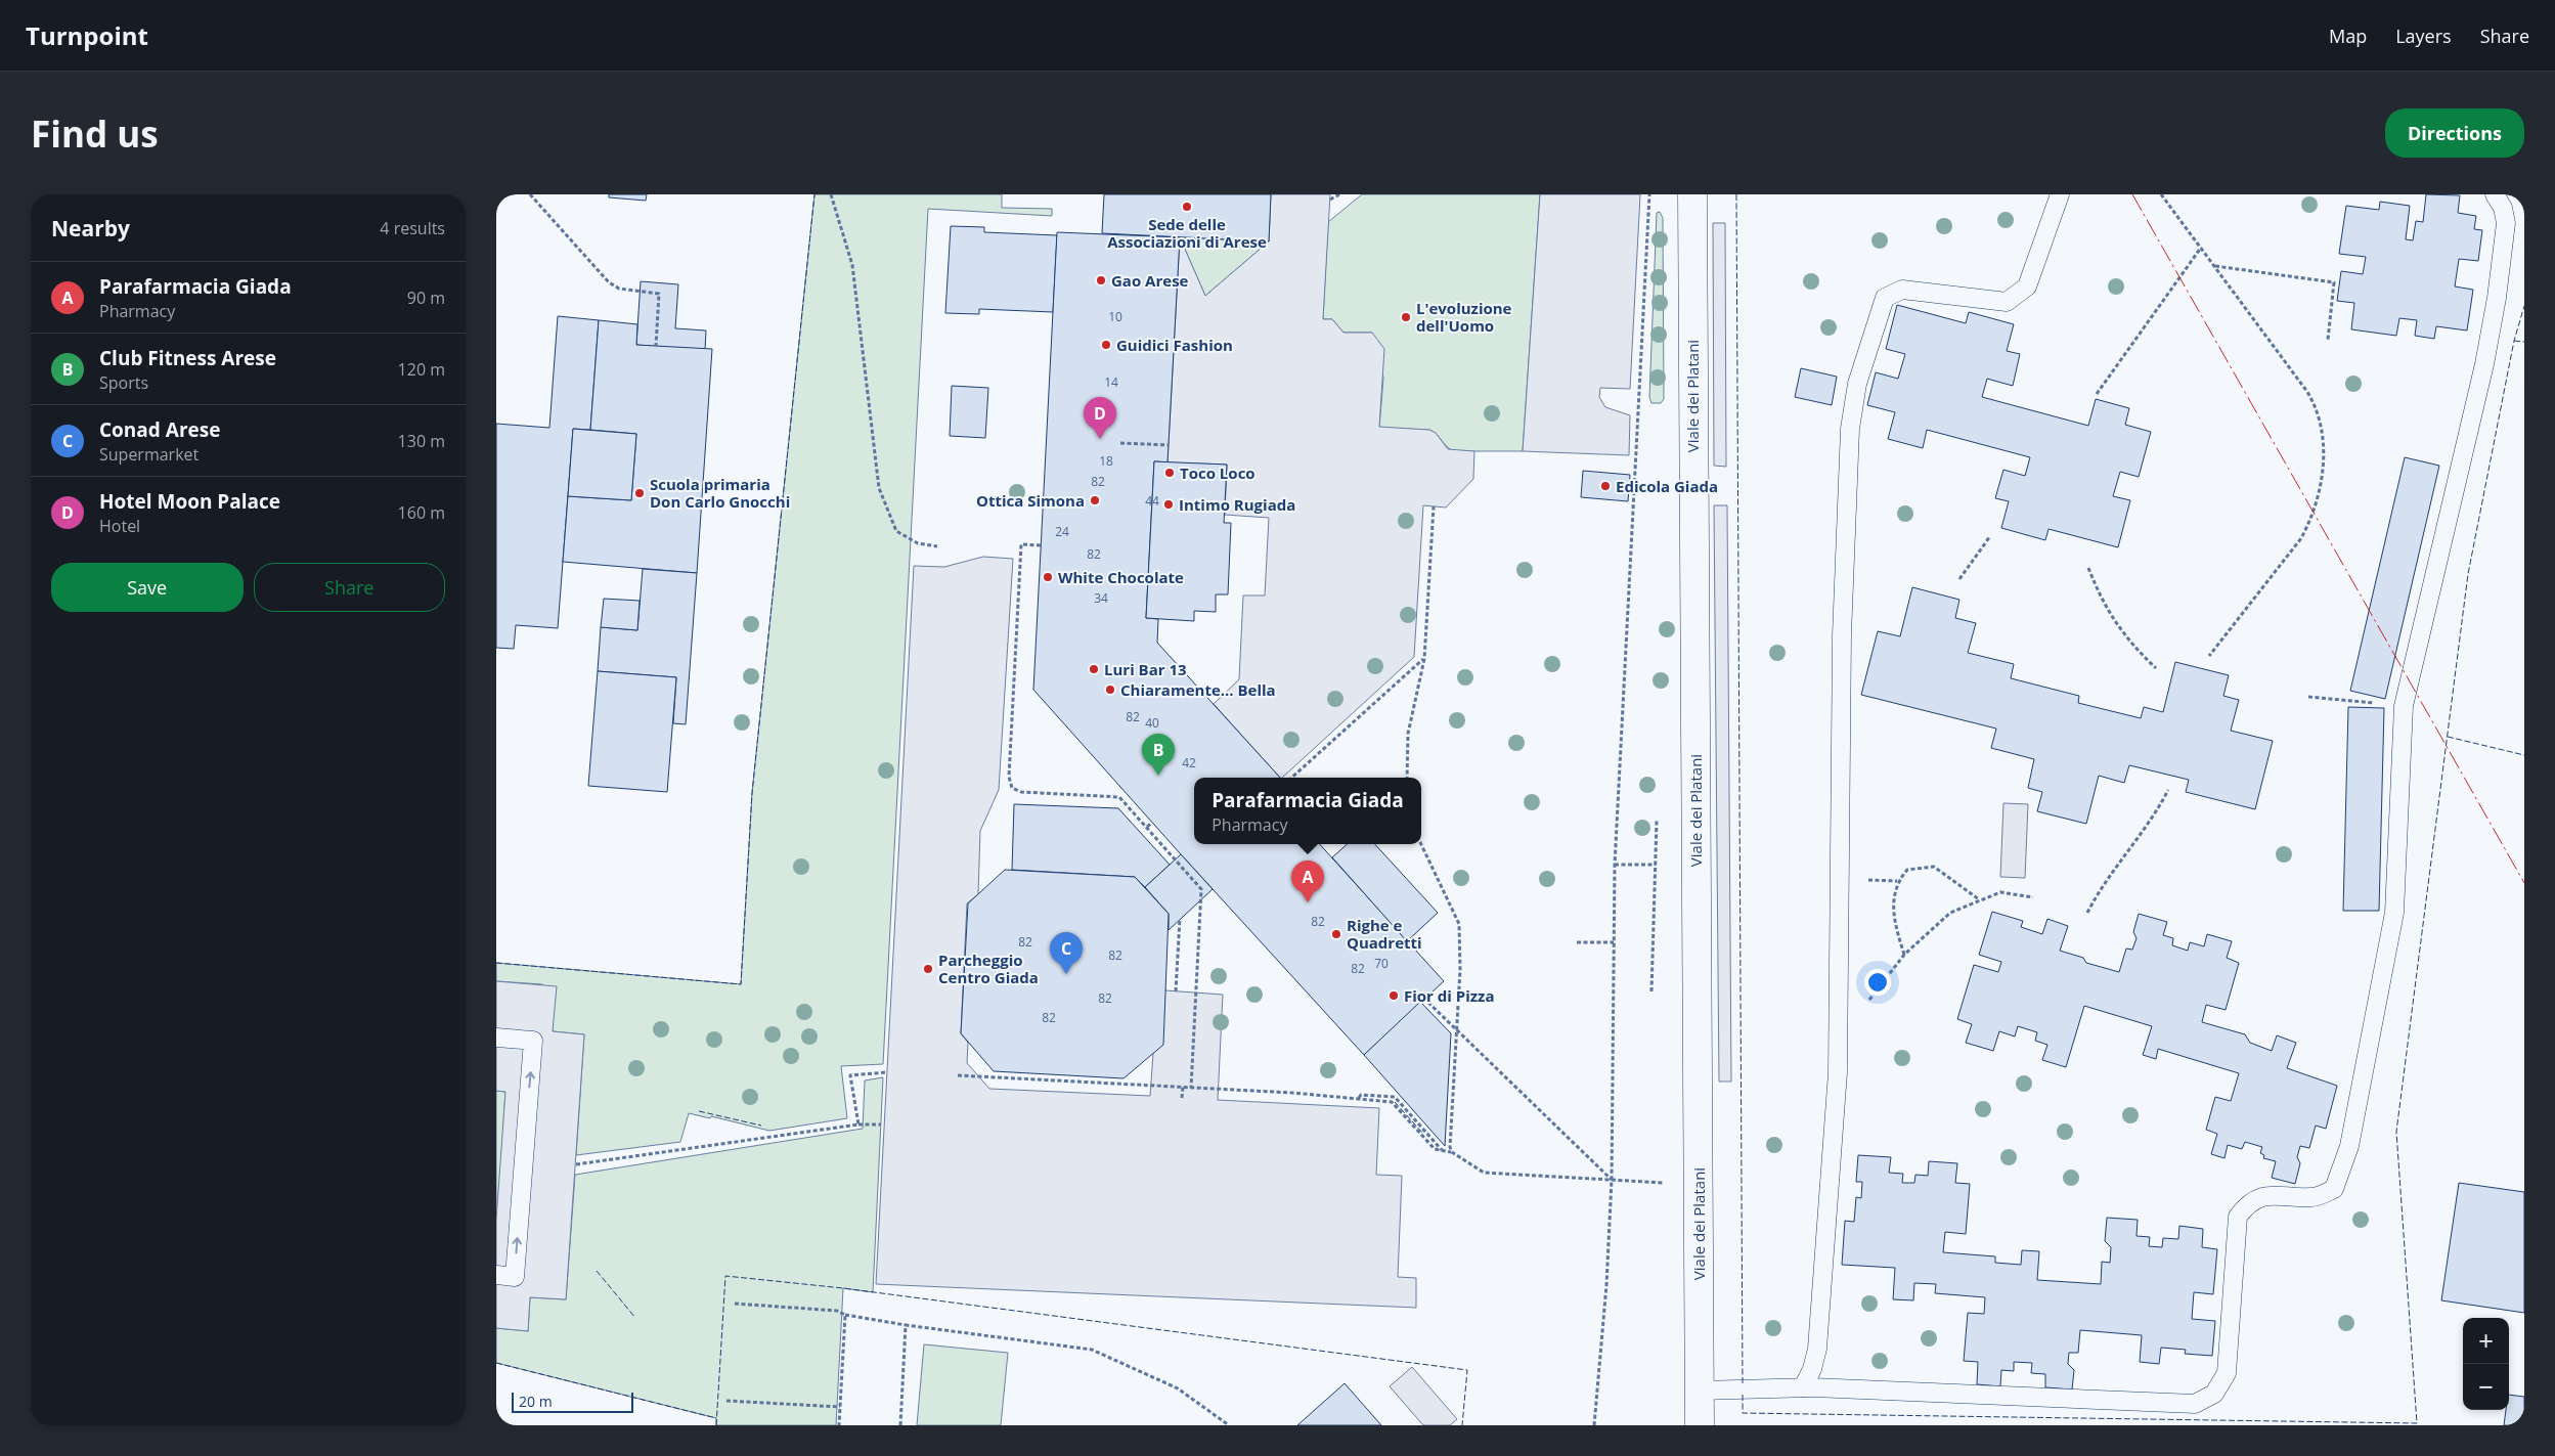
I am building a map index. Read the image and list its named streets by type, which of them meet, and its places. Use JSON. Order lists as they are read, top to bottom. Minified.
{"streets":{"street":["Viale dei Platani"]},"places":["Sede delle Associazioni di Arese","Gao Arese","L'evoluzione dell'Uomo","Guidici Fashion","Toco Loco","Edicola Giada","Scuola primaria Don Carlo Gnocchi","Ottica Simona","Intimo Rugiada","White Chocolate","Luri Bar 13","Chiaramente... Bella","Righe e Quadretti","Parcheggio Centro Giada","Fior di Pizza"],"house_numbers":["10","14","18","82","44","24","82","34","82","40","42","82","82","82","70","82","82","82"],"scale_bar":"20 m","page":{"header":"Turnpoint","nav":["Map","Layers","Share"],"buttons":["Directions",["Save","Share"]],"title":"Find us","heading":["Nearby","4 results"],"list":[{"mark":"A","name":"Parafarmacia Giada","note":"Pharmacy","value":"90 m"},{"mark":"B","name":"Club Fitness Arese","note":"Sports","value":"120 m"},{"mark":"C","name":"Conad Arese","note":"Supermarket","value":"130 m"},{"mark":"D","name":"Hotel Moon Palace","note":"Hotel","value":"160 m"}],"pins":["D","B","A","C"],"popup":["Parafarmacia Giada","Pharmacy"],"map_buttons":["+","−"],"scale":"20 m"}}
